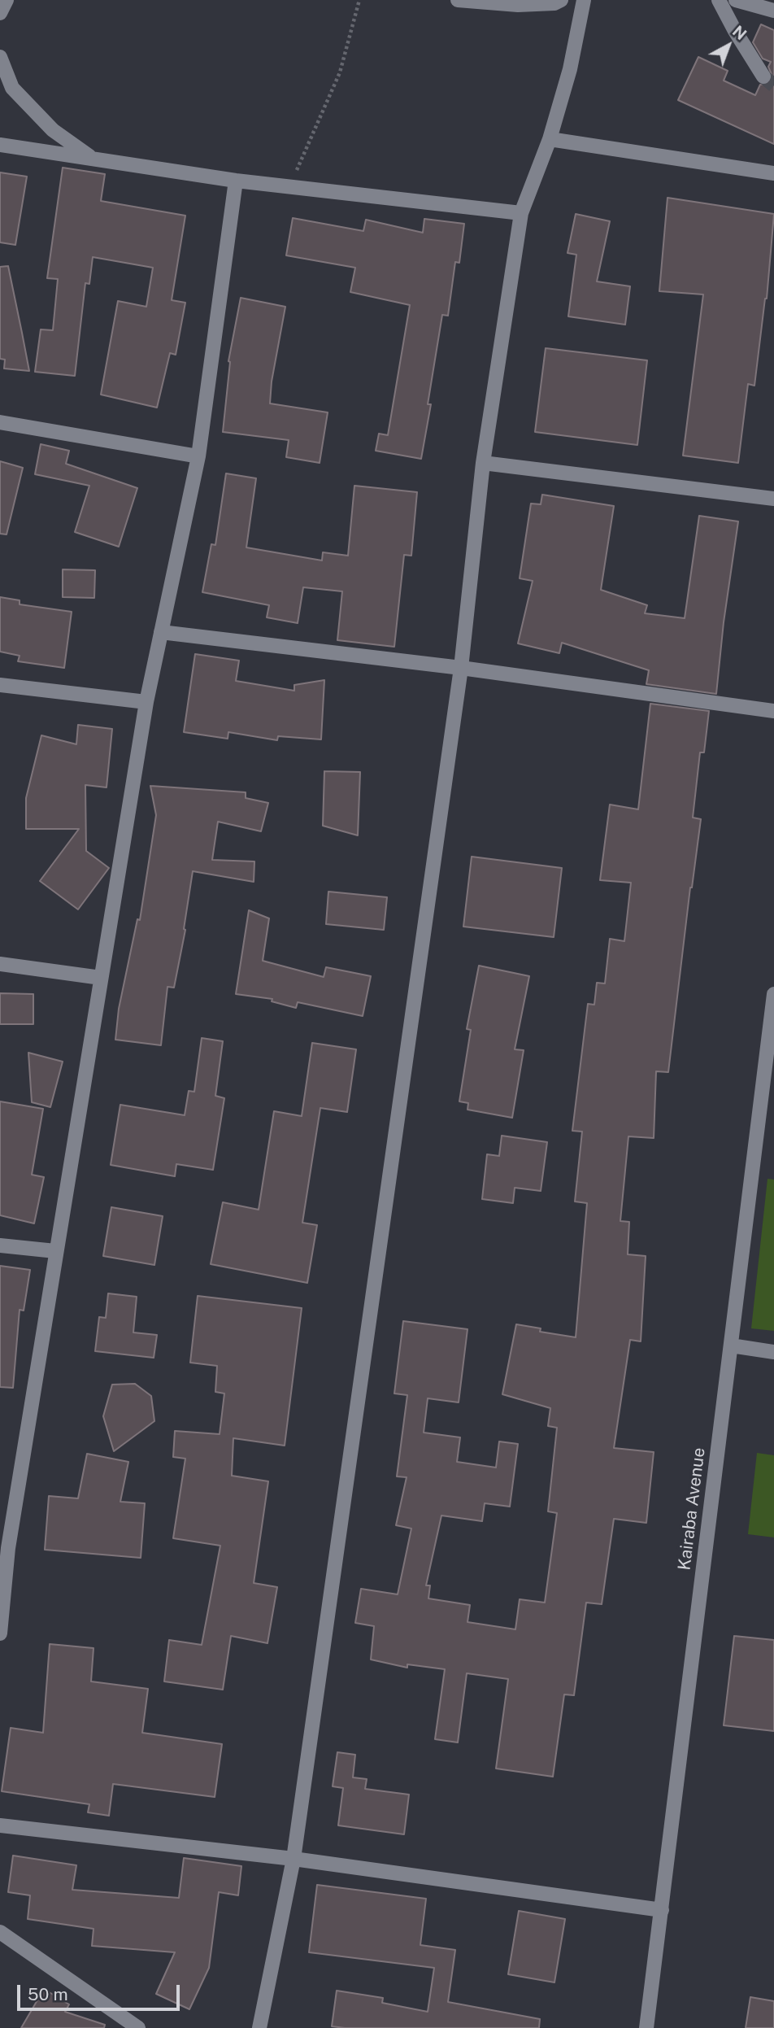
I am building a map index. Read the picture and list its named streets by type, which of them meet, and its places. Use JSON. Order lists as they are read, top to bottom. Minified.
{"streets":{"street":["Kairaba Avenue"]},"scale_bar":"50 m","north":"top right"}
